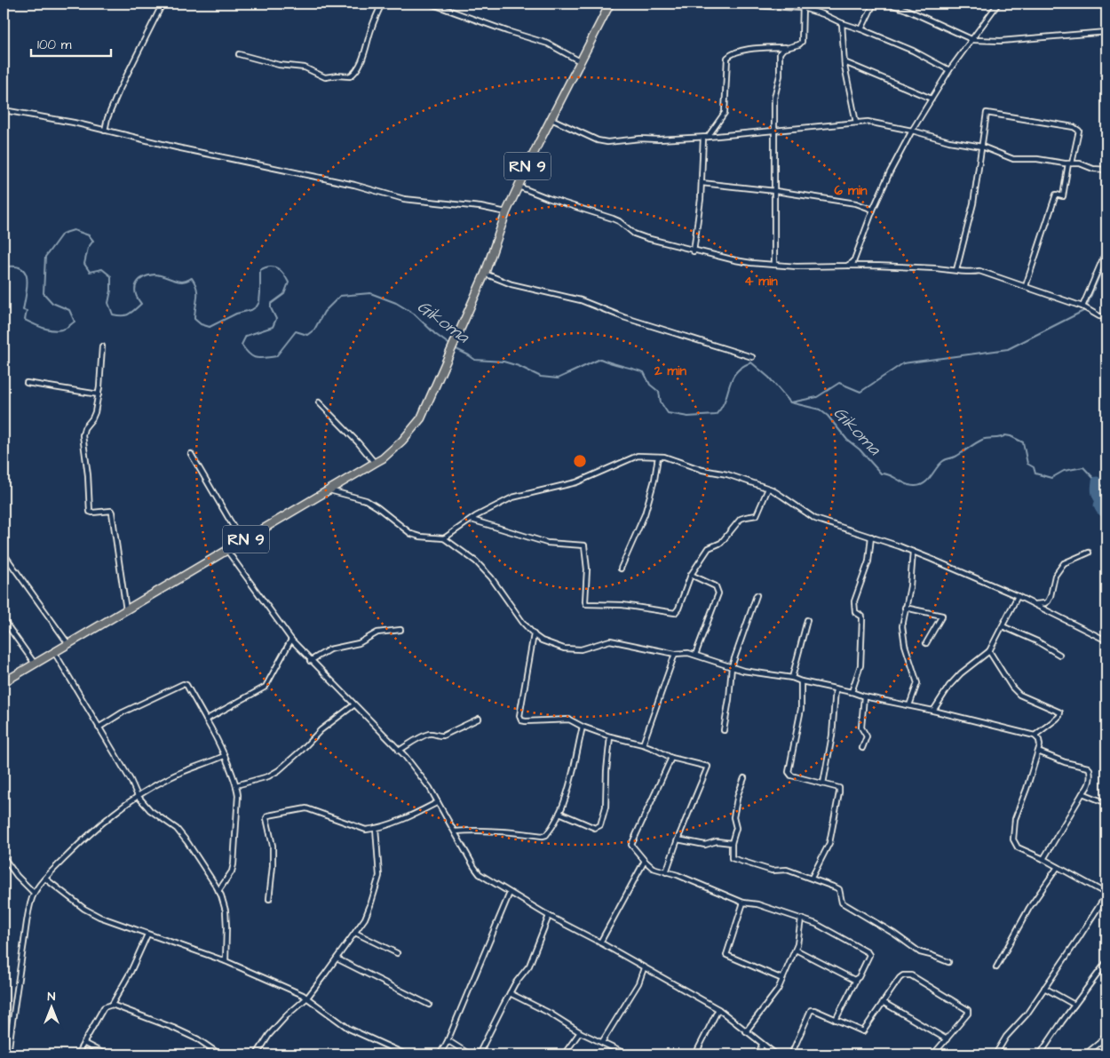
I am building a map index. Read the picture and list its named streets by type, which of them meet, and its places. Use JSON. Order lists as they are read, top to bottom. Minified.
{"streets":{"main road":["RN 9"]},"water":["Gikoma"],"scale_bar":"100 m","north":"top","rings":["6 min","4 min","2 min"]}
